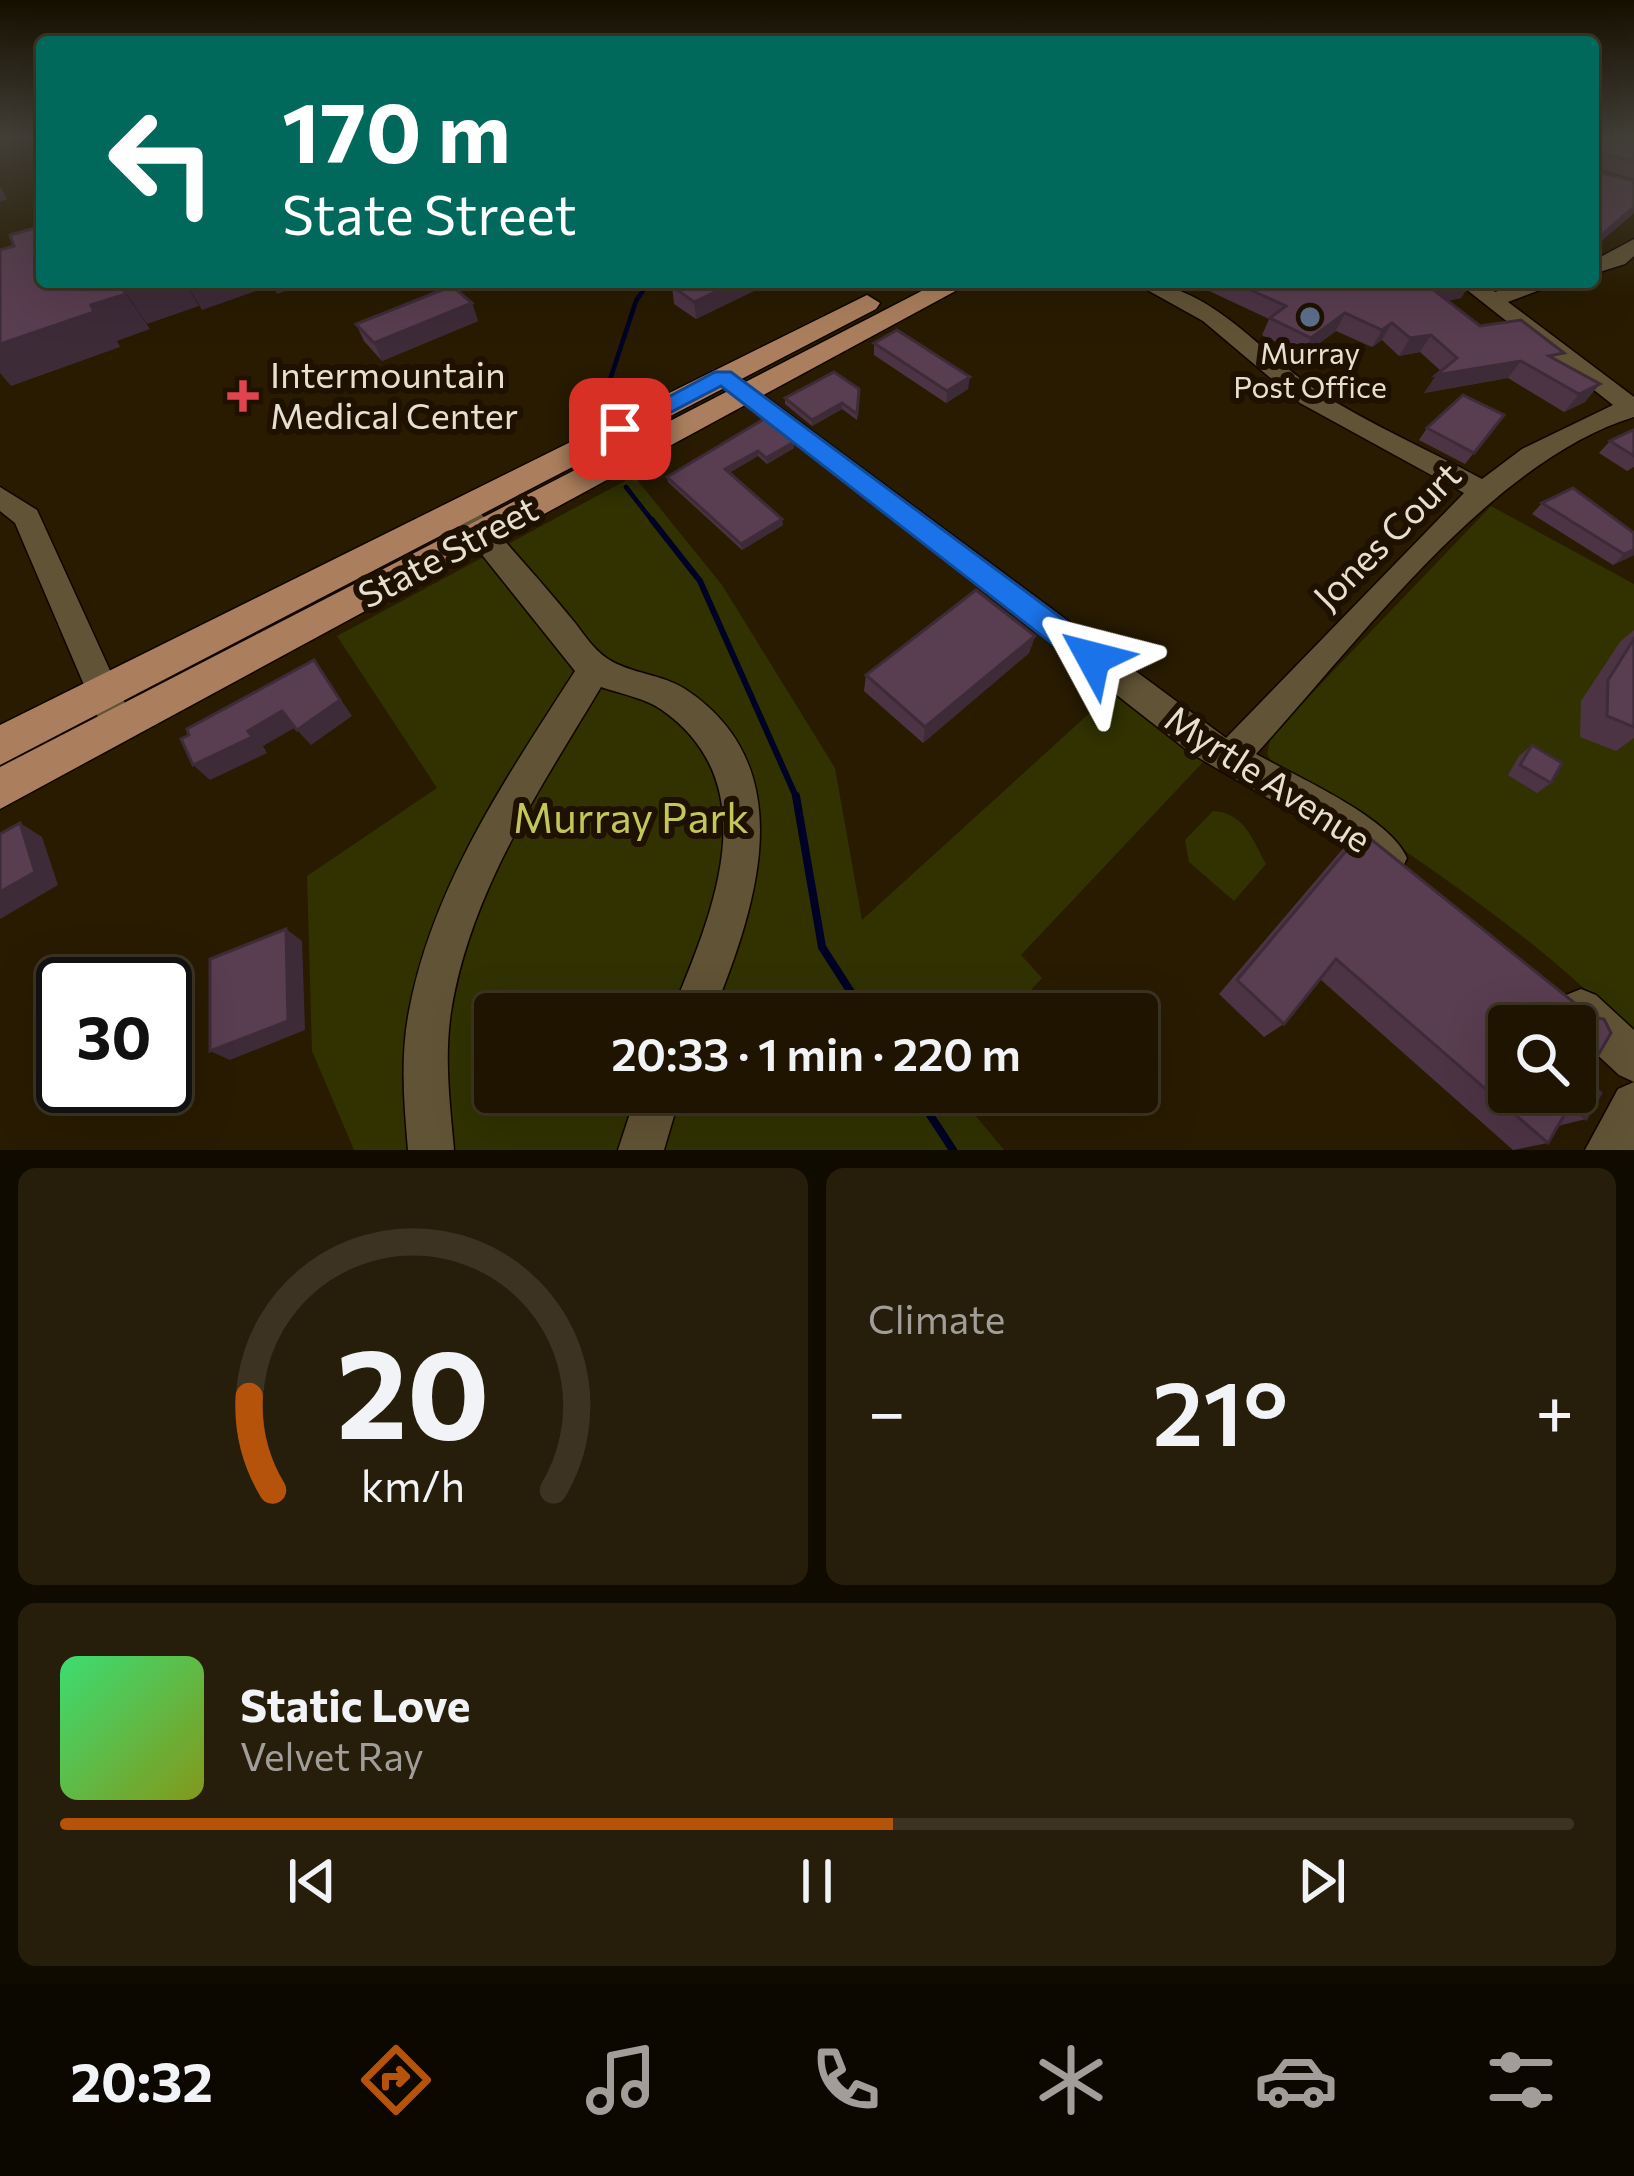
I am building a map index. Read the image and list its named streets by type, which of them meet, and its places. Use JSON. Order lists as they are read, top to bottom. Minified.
{"streets":{"main road":["State Street"],"street":["Jones Court","Myrtle Avenue"]},"crossings":[["Jones Court","Myrtle Avenue"],["State Street","Myrtle Avenue"]],"parks":["Murray Park"],"places":{"other":["Murray Post Office"],"health":["Intermountain Medical Center"]},"page":{"turn":["170 m","State Street"],"limit":"30","trip":"20:33 · 1 min · 220 m","tile":"Climate","heat":["−","21°","+"],"song":["Static Love","Velvet Ray"],"tabs":"20:32","gauge":["20","km/h"]}}
